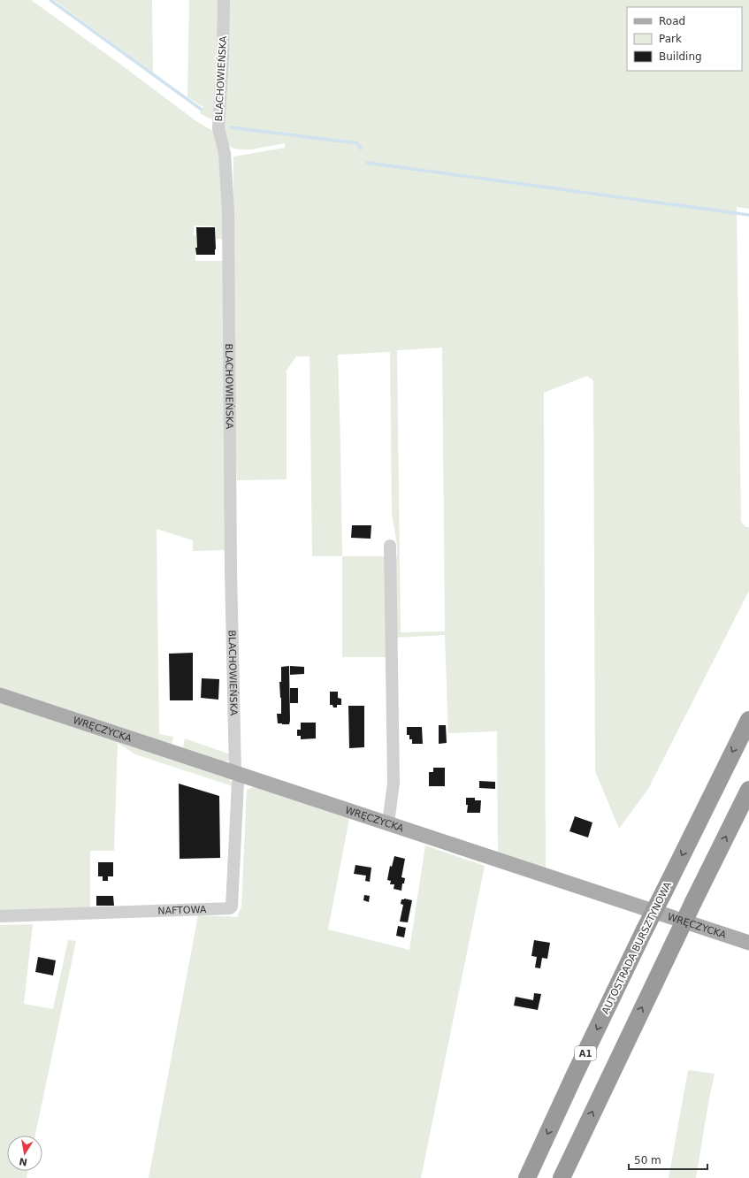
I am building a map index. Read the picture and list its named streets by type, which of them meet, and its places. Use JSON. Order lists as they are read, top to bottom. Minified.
{"streets":{"highway":["AUTOSTRADA BURSZTYNOWA","A1"],"main road":["WRĘCZYCKA"],"street":["BLACHOWIEŃSKA","NAFTOWA"]},"crossings":[["BLACHOWIEŃSKA","WRĘCZYCKA"],["BLACHOWIEŃSKA","NAFTOWA"],["WRĘCZYCKA","NAFTOWA"]],"legend":["Road","Park","Building"],"scale_bar":"50 m","north":"bottom"}
